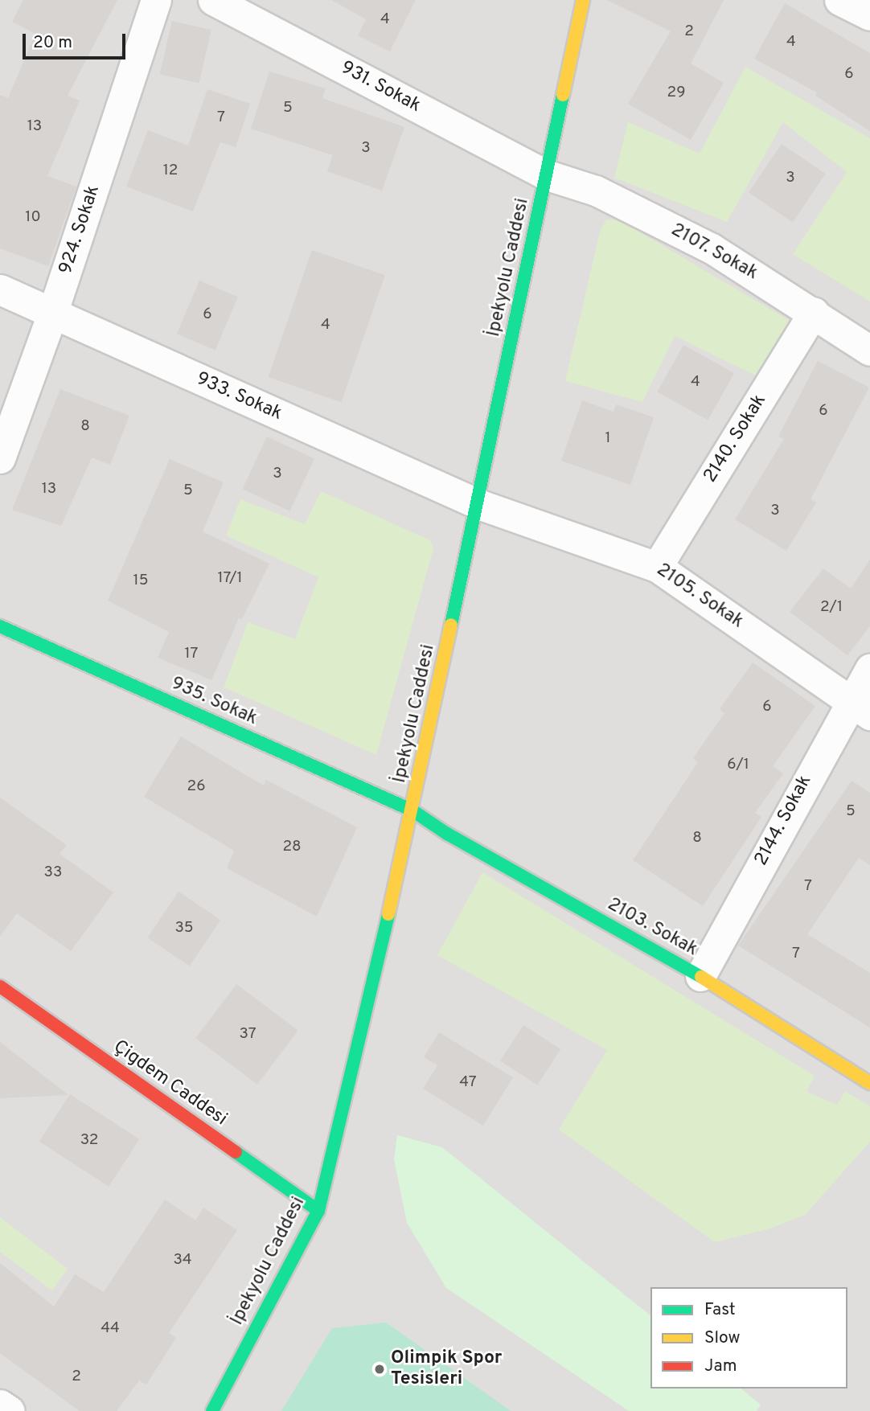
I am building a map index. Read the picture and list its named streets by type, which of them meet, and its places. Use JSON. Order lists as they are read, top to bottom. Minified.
{"streets":{"street":["931. Sokak","924. Sokak","2107. Sokak","İpekyolu Caddesi","933. Sokak","2140. Sokak","2105. Sokak","935. Sokak","2144. Sokak","2103. Sokak","Çigdem Caddesi"]},"crossings":[["931. Sokak","2107. Sokak"],["931. Sokak","İpekyolu Caddesi"],["924. Sokak","933. Sokak"],["2107. Sokak","İpekyolu Caddesi"],["2107. Sokak","2140. Sokak"],["İpekyolu Caddesi","933. Sokak"],["İpekyolu Caddesi","2105. Sokak"],["İpekyolu Caddesi","935. Sokak"],["İpekyolu Caddesi","2103. Sokak"],["İpekyolu Caddesi","Çigdem Caddesi"],["933. Sokak","2105. Sokak"],["2140. Sokak","2105. Sokak"],["2105. Sokak","2144. Sokak"],["935. Sokak","2103. Sokak"],["2144. Sokak","2103. Sokak"]],"places":["Olimpik Spor Tesisleri"],"house_numbers":["4","2","4","6","29","5","7","13","3","12","3","10","6","4","4","6","8","1","3","13","5","3","17/1","15","2/1","17","6","6/1","26","5","8","28","33","7","35","7","37","47","32","34","44","2"],"legend":["Fast","Slow","Jam"],"scale_bar":"20 m"}
